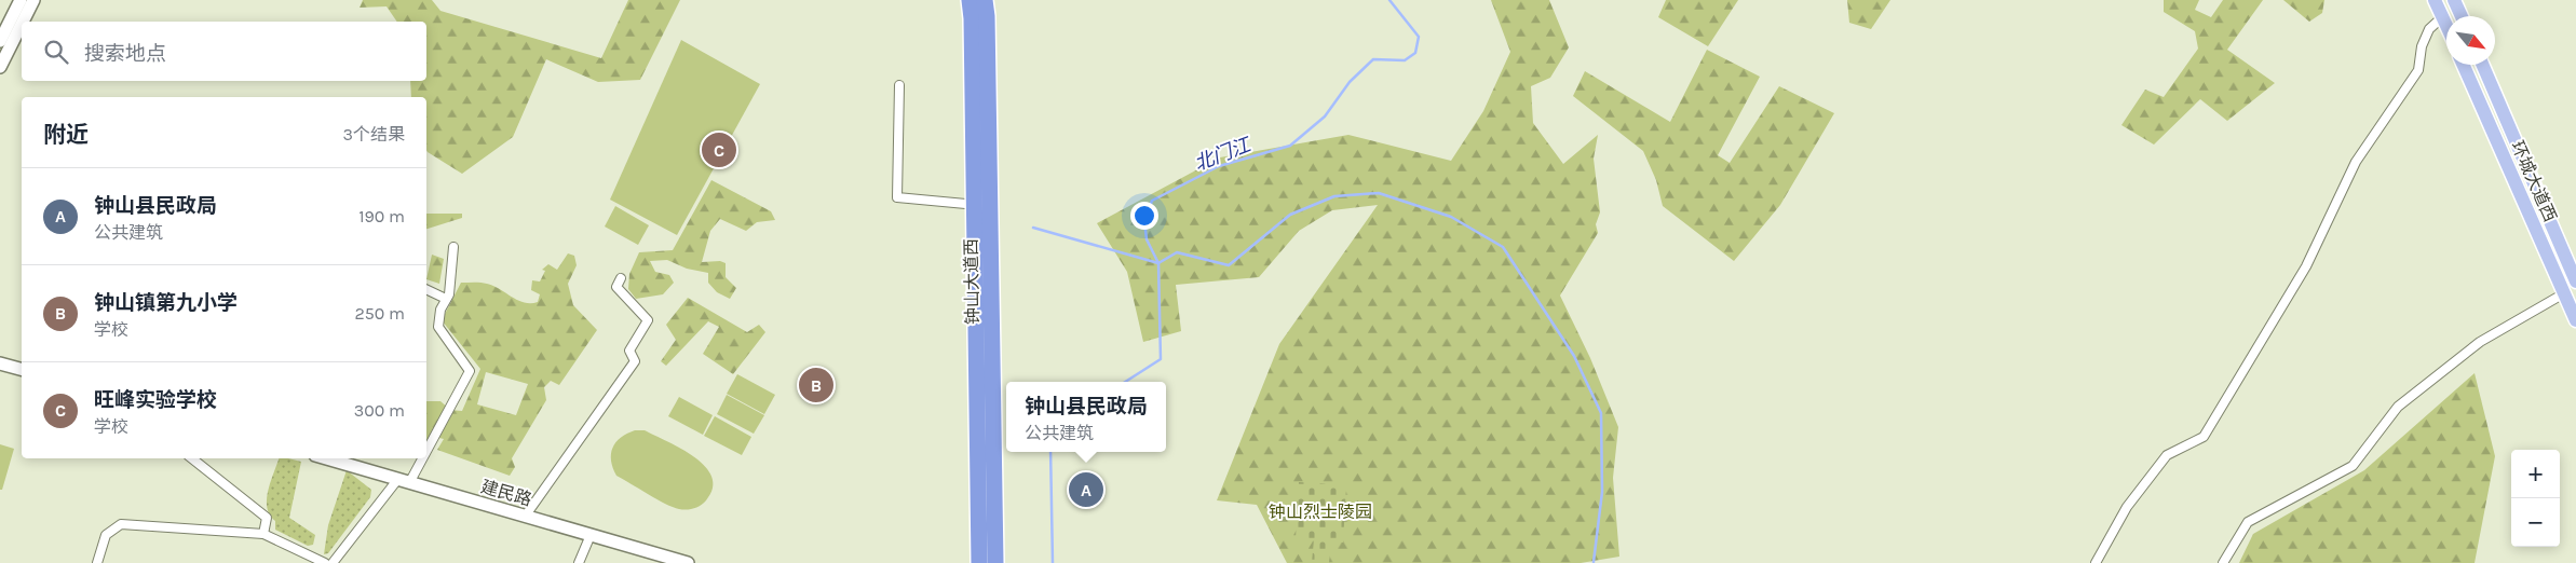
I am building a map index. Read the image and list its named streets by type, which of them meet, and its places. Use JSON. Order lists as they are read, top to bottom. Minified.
{"streets":{"highway":["钟山大道西"],"main road":["环城大道西"],"street":["建民路"]},"water":["北门江"],"parks":["钟山烈士陵园"],"north":"bottom right","page":{"search":"搜索地点","heading":["附近","3个结果"],"pins":["C","B","A"],"list":[{"mark":"A","name":"钟山县民政局","note":"公共建筑","value":"190 m"},{"mark":"B","name":"钟山镇第九小学","note":"学校","value":"250 m"},{"mark":"C","name":"旺峰实验学校","note":"学校","value":"300 m"}],"popup":["钟山县民政局","公共建筑"],"map_buttons":["+","−"]}}
